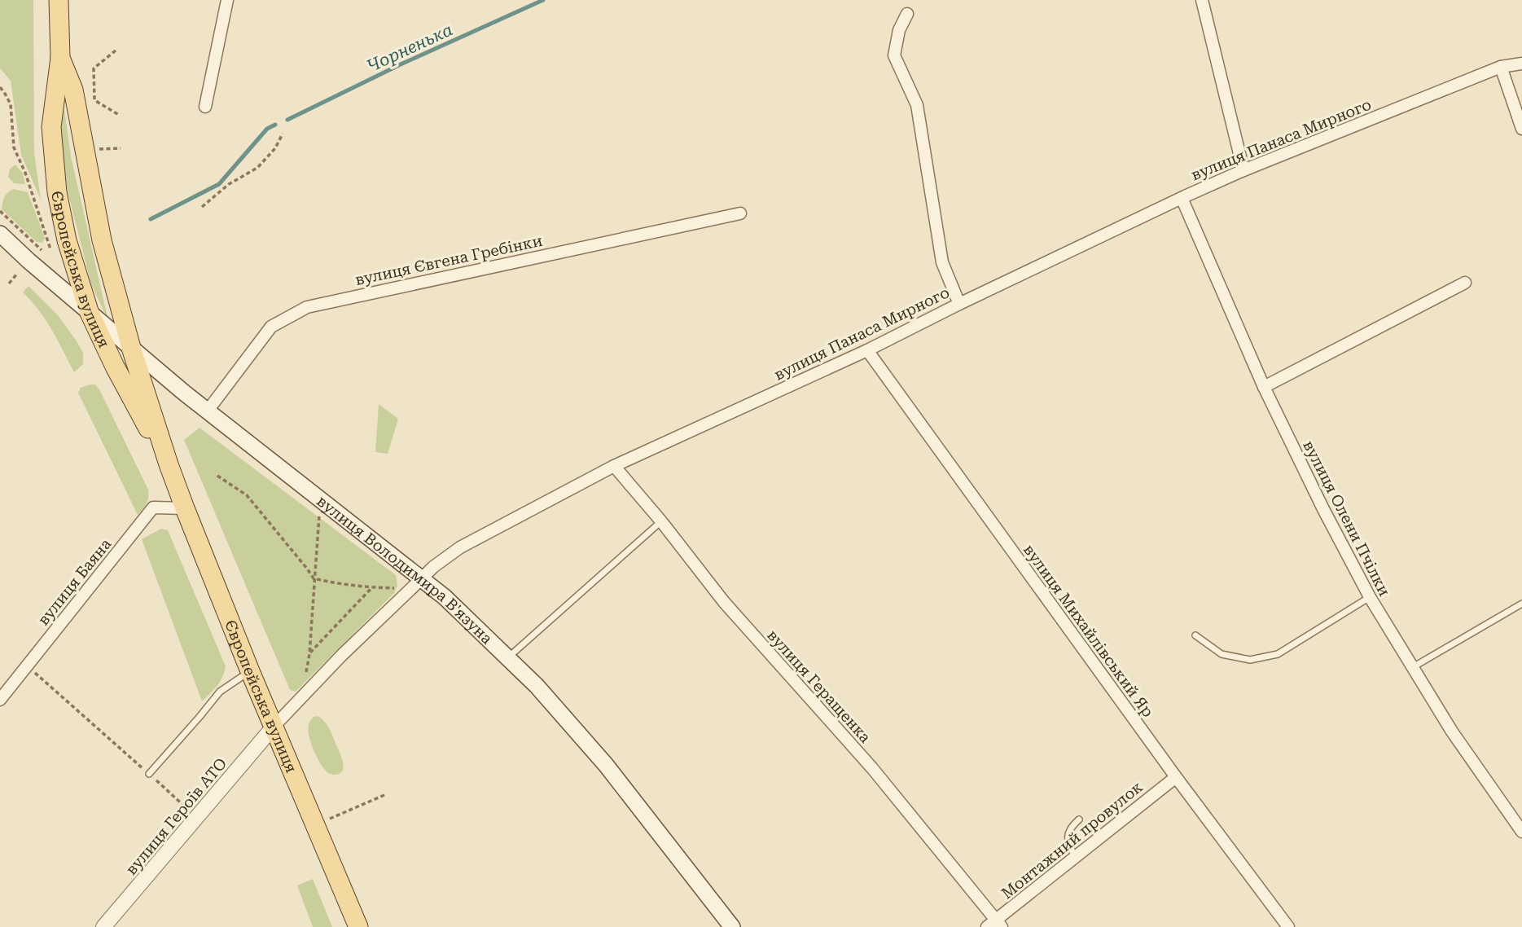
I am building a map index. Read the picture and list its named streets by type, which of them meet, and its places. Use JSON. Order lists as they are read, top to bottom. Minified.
{"streets":{"main road":["Європейська вулиця","вулиця Володимира В'язуна"],"street":["вулиця Панаса Мирного","вулиця Євгена Гребінки","вулиця Олени Пчілки","вулиця Баяна","вулиця Михайлівський Яр","вулиця Геращенка","вулиця Героїв АТО","Монтажний провулок"]},"crossings":[["вулиця Панаса Мирного","Європейська вулиця"],["вулиця Панаса Мирного","вулиця Олени Пчілки"],["вулиця Панаса Мирного","вулиця Володимира В'язуна"],["вулиця Панаса Мирного","вулиця Михайлівський Яр"],["вулиця Панаса Мирного","вулиця Геращенка"],["вулиця Панаса Мирного","вулиця Героїв АТО"],["вулиця Євгена Гребінки","вулиця Володимира В'язуна"],["Європейська вулиця","вулиця Володимира В'язуна"],["Європейська вулиця","вулиця Баяна"],["Європейська вулиця","вулиця Героїв АТО"],["вулиця Михайлівський Яр","Монтажний провулок"],["вулиця Геращенка","Монтажний провулок"]],"water":["Чорненька"]}
